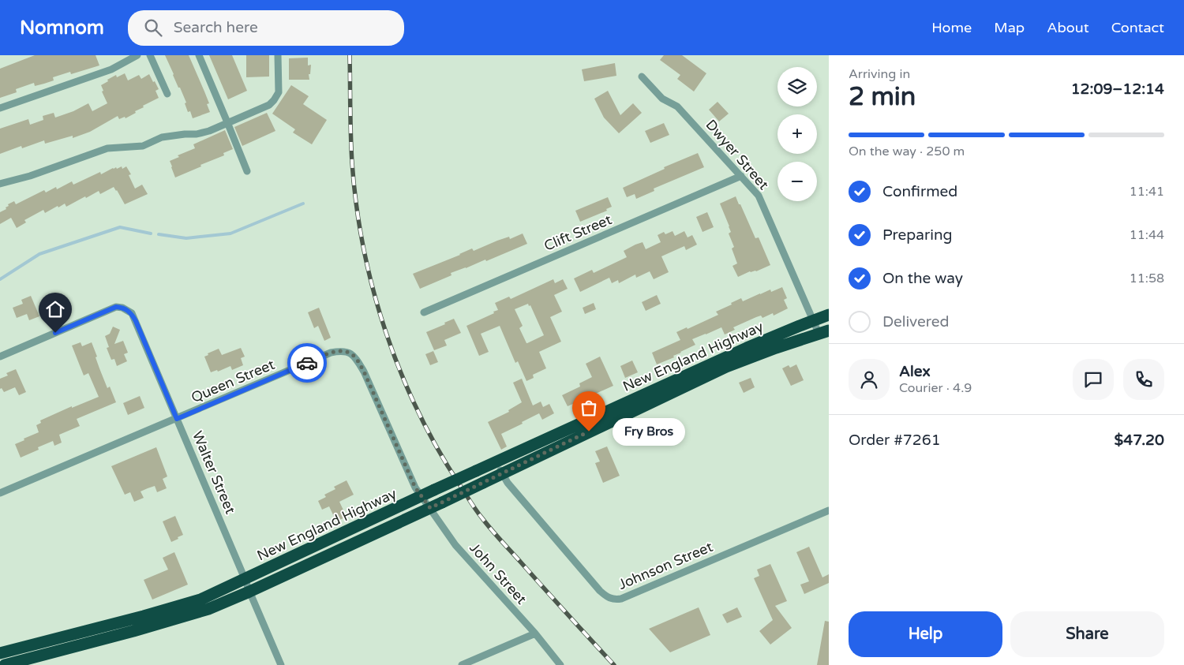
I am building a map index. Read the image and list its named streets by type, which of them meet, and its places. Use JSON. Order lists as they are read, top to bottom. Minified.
{"streets":{"highway":["New England Highway"],"street":["Dwyer Street","Clift Street","Queen Street","Walter Street","Johnson Street","John Street"]},"crossings":[["Dwyer Street","Clift Street"],["Dwyer Street","New England Highway"],["New England Highway","Queen Street"],["New England Highway","Walter Street"],["New England Highway","Johnson Street"],["New England Highway","John Street"],["Queen Street","Walter Street"],["Queen Street","John Street"]],"places":["Fry Bros"],"page":{"header":"Nomnom","search":"Search here","nav":["Home","Map","About","Contact"],"heading":["2 min","Arriving in","12:09–12:14"],"panel":["Alex","Courier · 4.9","Order #7261","$47.20"],"map_buttons":["+","−"],"bar":"On the way · 250 m","list":[["Confirmed","11:41"],["Preparing","11:44"],["On the way","11:58"],"Delivered"],"bubble":"Fry Bros","buttons":["Help","Share"]}}
